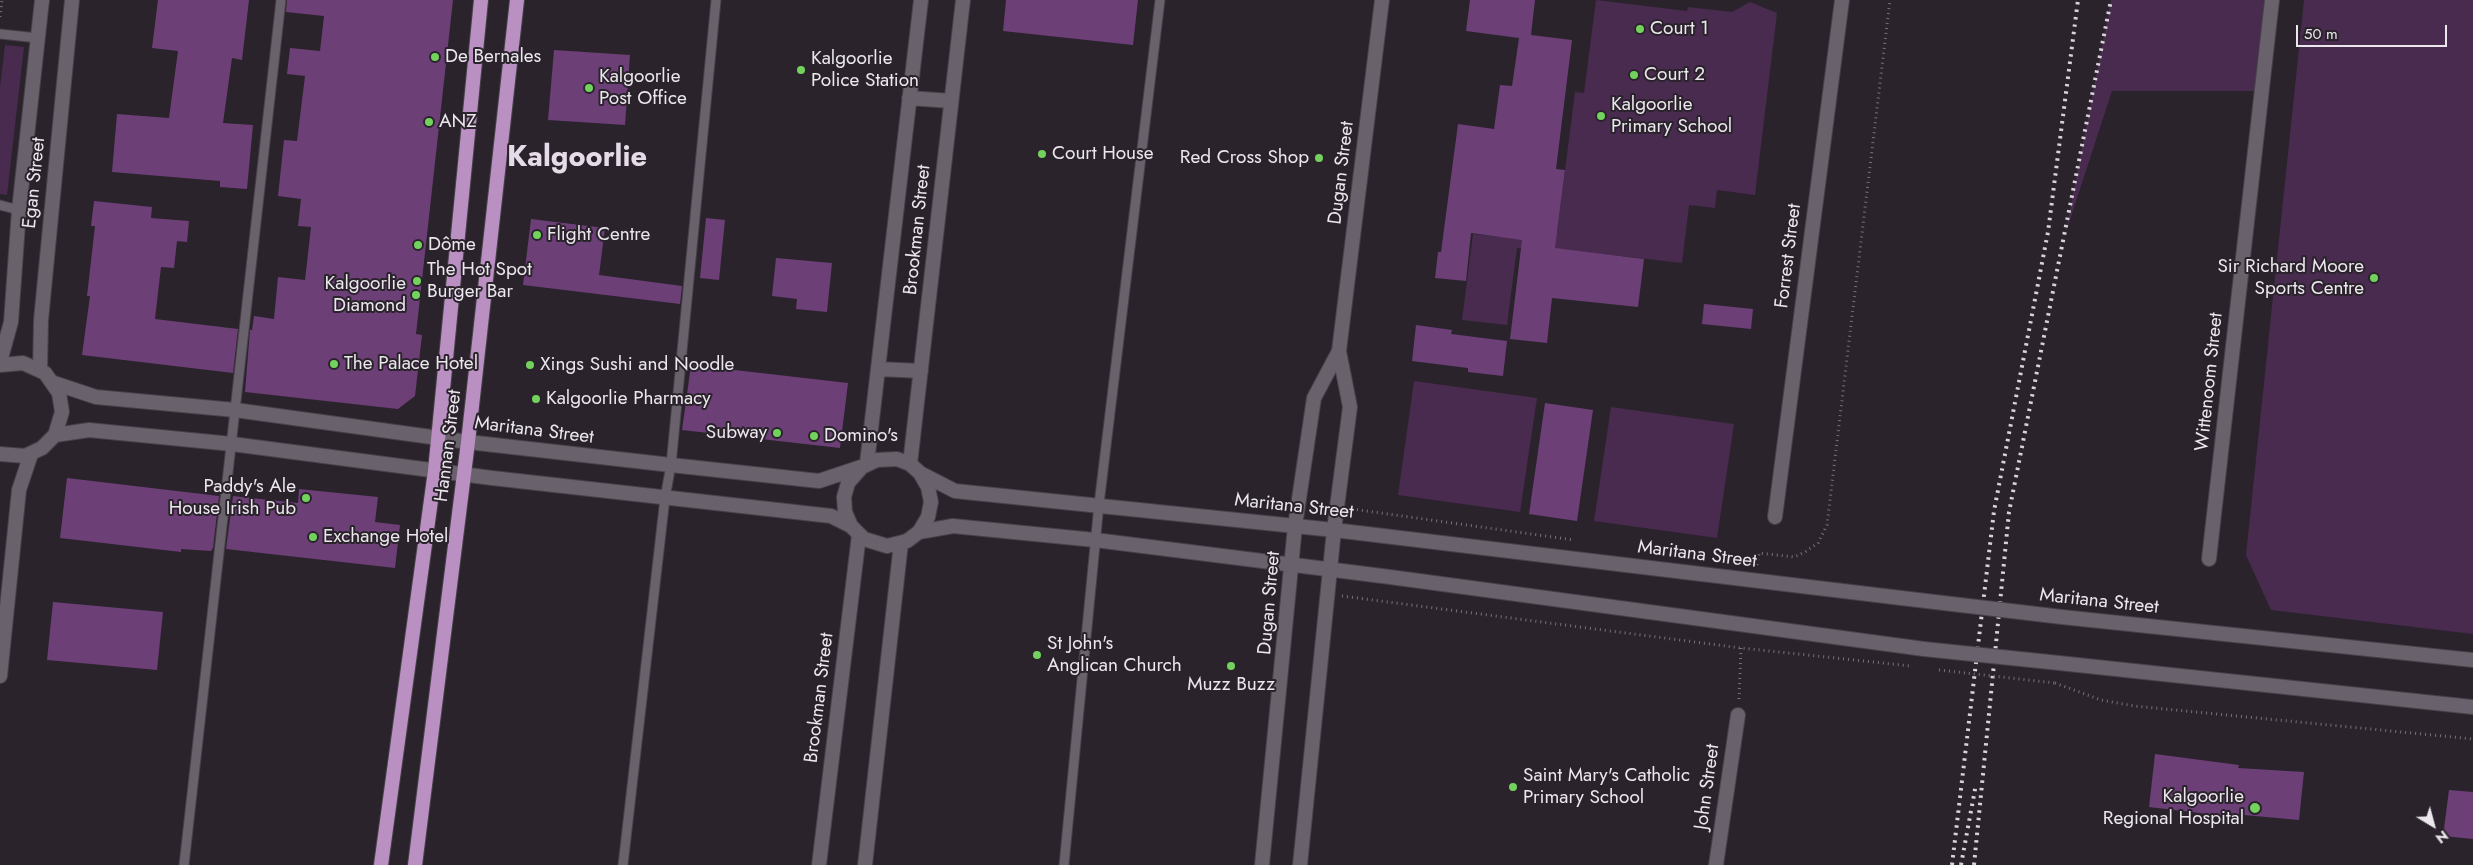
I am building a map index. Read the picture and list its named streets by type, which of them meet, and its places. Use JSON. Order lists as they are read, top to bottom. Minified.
{"streets":{"highway":["Hannan Street"],"street":["Dugan Street","Egan Street","Brookman Street","Forrest Street","Wittenoom Street","Maritana Street","John Street"]},"crossings":[["Dugan Street","Maritana Street"],["Brookman Street","Maritana Street"],["Maritana Street","Hannan Street"]],"districts":["Kalgoorlie"],"places":["Court 1","De Bernales","Kalgoorlie Police Station","Court 2","Kalgoorlie Post Office","Kalgoorlie Primary School","ANZ","Court House","Red Cross Shop","Flight Centre","Dôme","Sir Richard Moore Sports Centre","The Hot Spot Burger Bar","Kalgoorlie Diamond","The Palace Hotel","Xings Sushi and Noodle","Kalgoorlie Pharmacy","Subway","Domino's","Paddy's Ale House Irish Pub","Exchange Hotel","St John's Anglican Church","Muzz Buzz","Saint Mary's Catholic Primary School","Kalgoorlie Regional Hospital"],"scale_bar":"50 m","north":"bottom right"}
